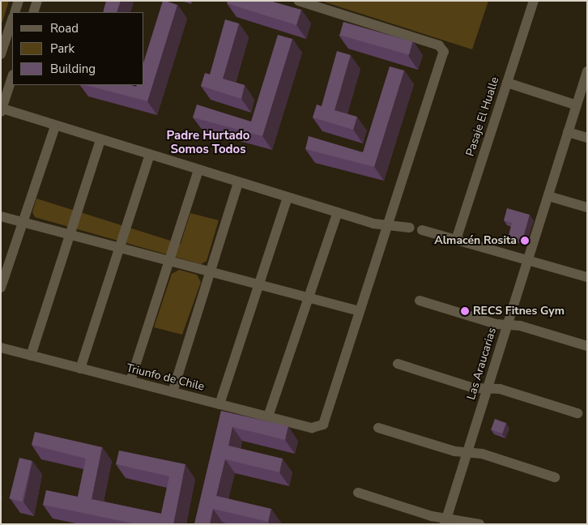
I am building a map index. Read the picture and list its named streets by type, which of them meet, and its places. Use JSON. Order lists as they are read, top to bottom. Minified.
{"streets":{"street":["Pasaje El Hualle","Las Araucarias","Triunfo de Chile"]},"districts":["Padre Hurtado Somos Todos"],"places":["Almacén Rosita","RECS Fitnes Gym"],"legend":["Road","Park","Building"]}
